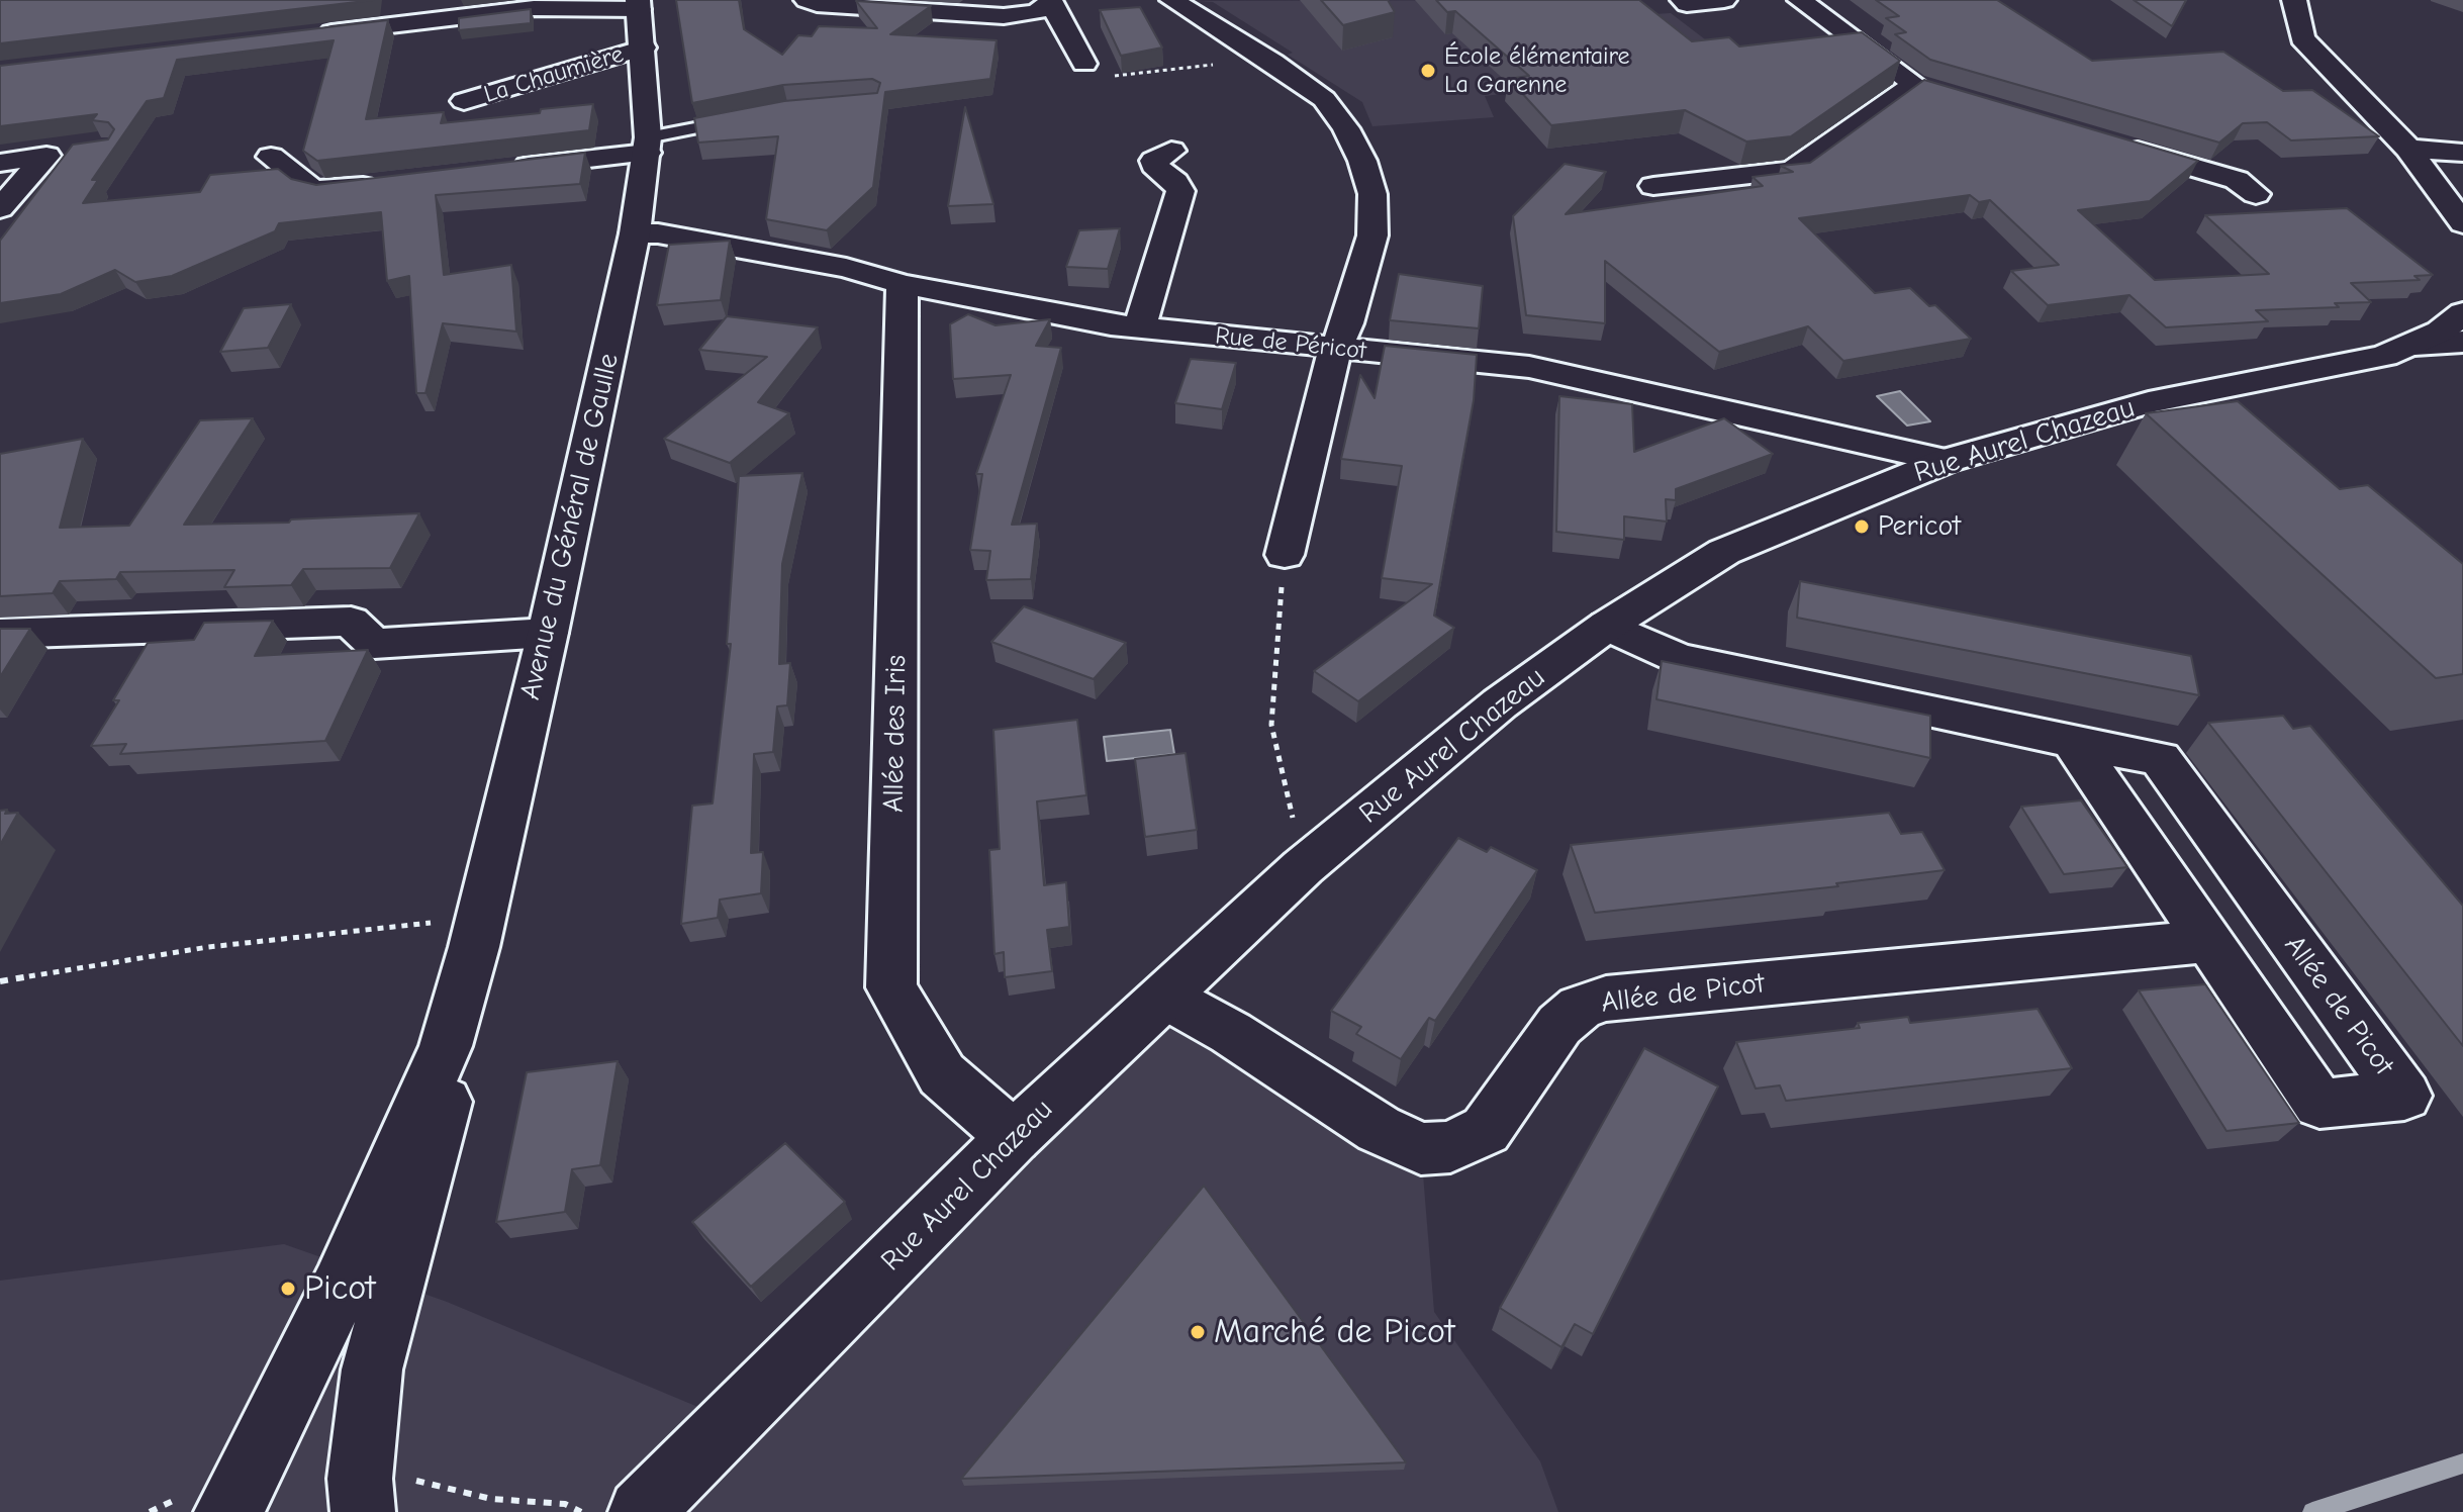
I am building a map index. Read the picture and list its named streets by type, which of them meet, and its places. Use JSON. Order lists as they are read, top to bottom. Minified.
{"streets":{"street":["La Chaumière","Rue de Péricot","Rue Aurel Chazeau","Avenue du Général de Gaulle","Allée des Iris","Allée de Picot"]},"crossings":[["La Chaumière","Avenue du Général de Gaulle"],["Rue de Péricot","Rue Aurel Chazeau"],["Rue de Péricot","Avenue du Général de Gaulle"],["Rue de Péricot","Allée des Iris"],["Rue Aurel Chazeau","Allée des Iris"],["Rue Aurel Chazeau","Allée de Picot"]],"places":["École élémentaire La Garenne","Pericot","Picot","Marché de Picot"]}
